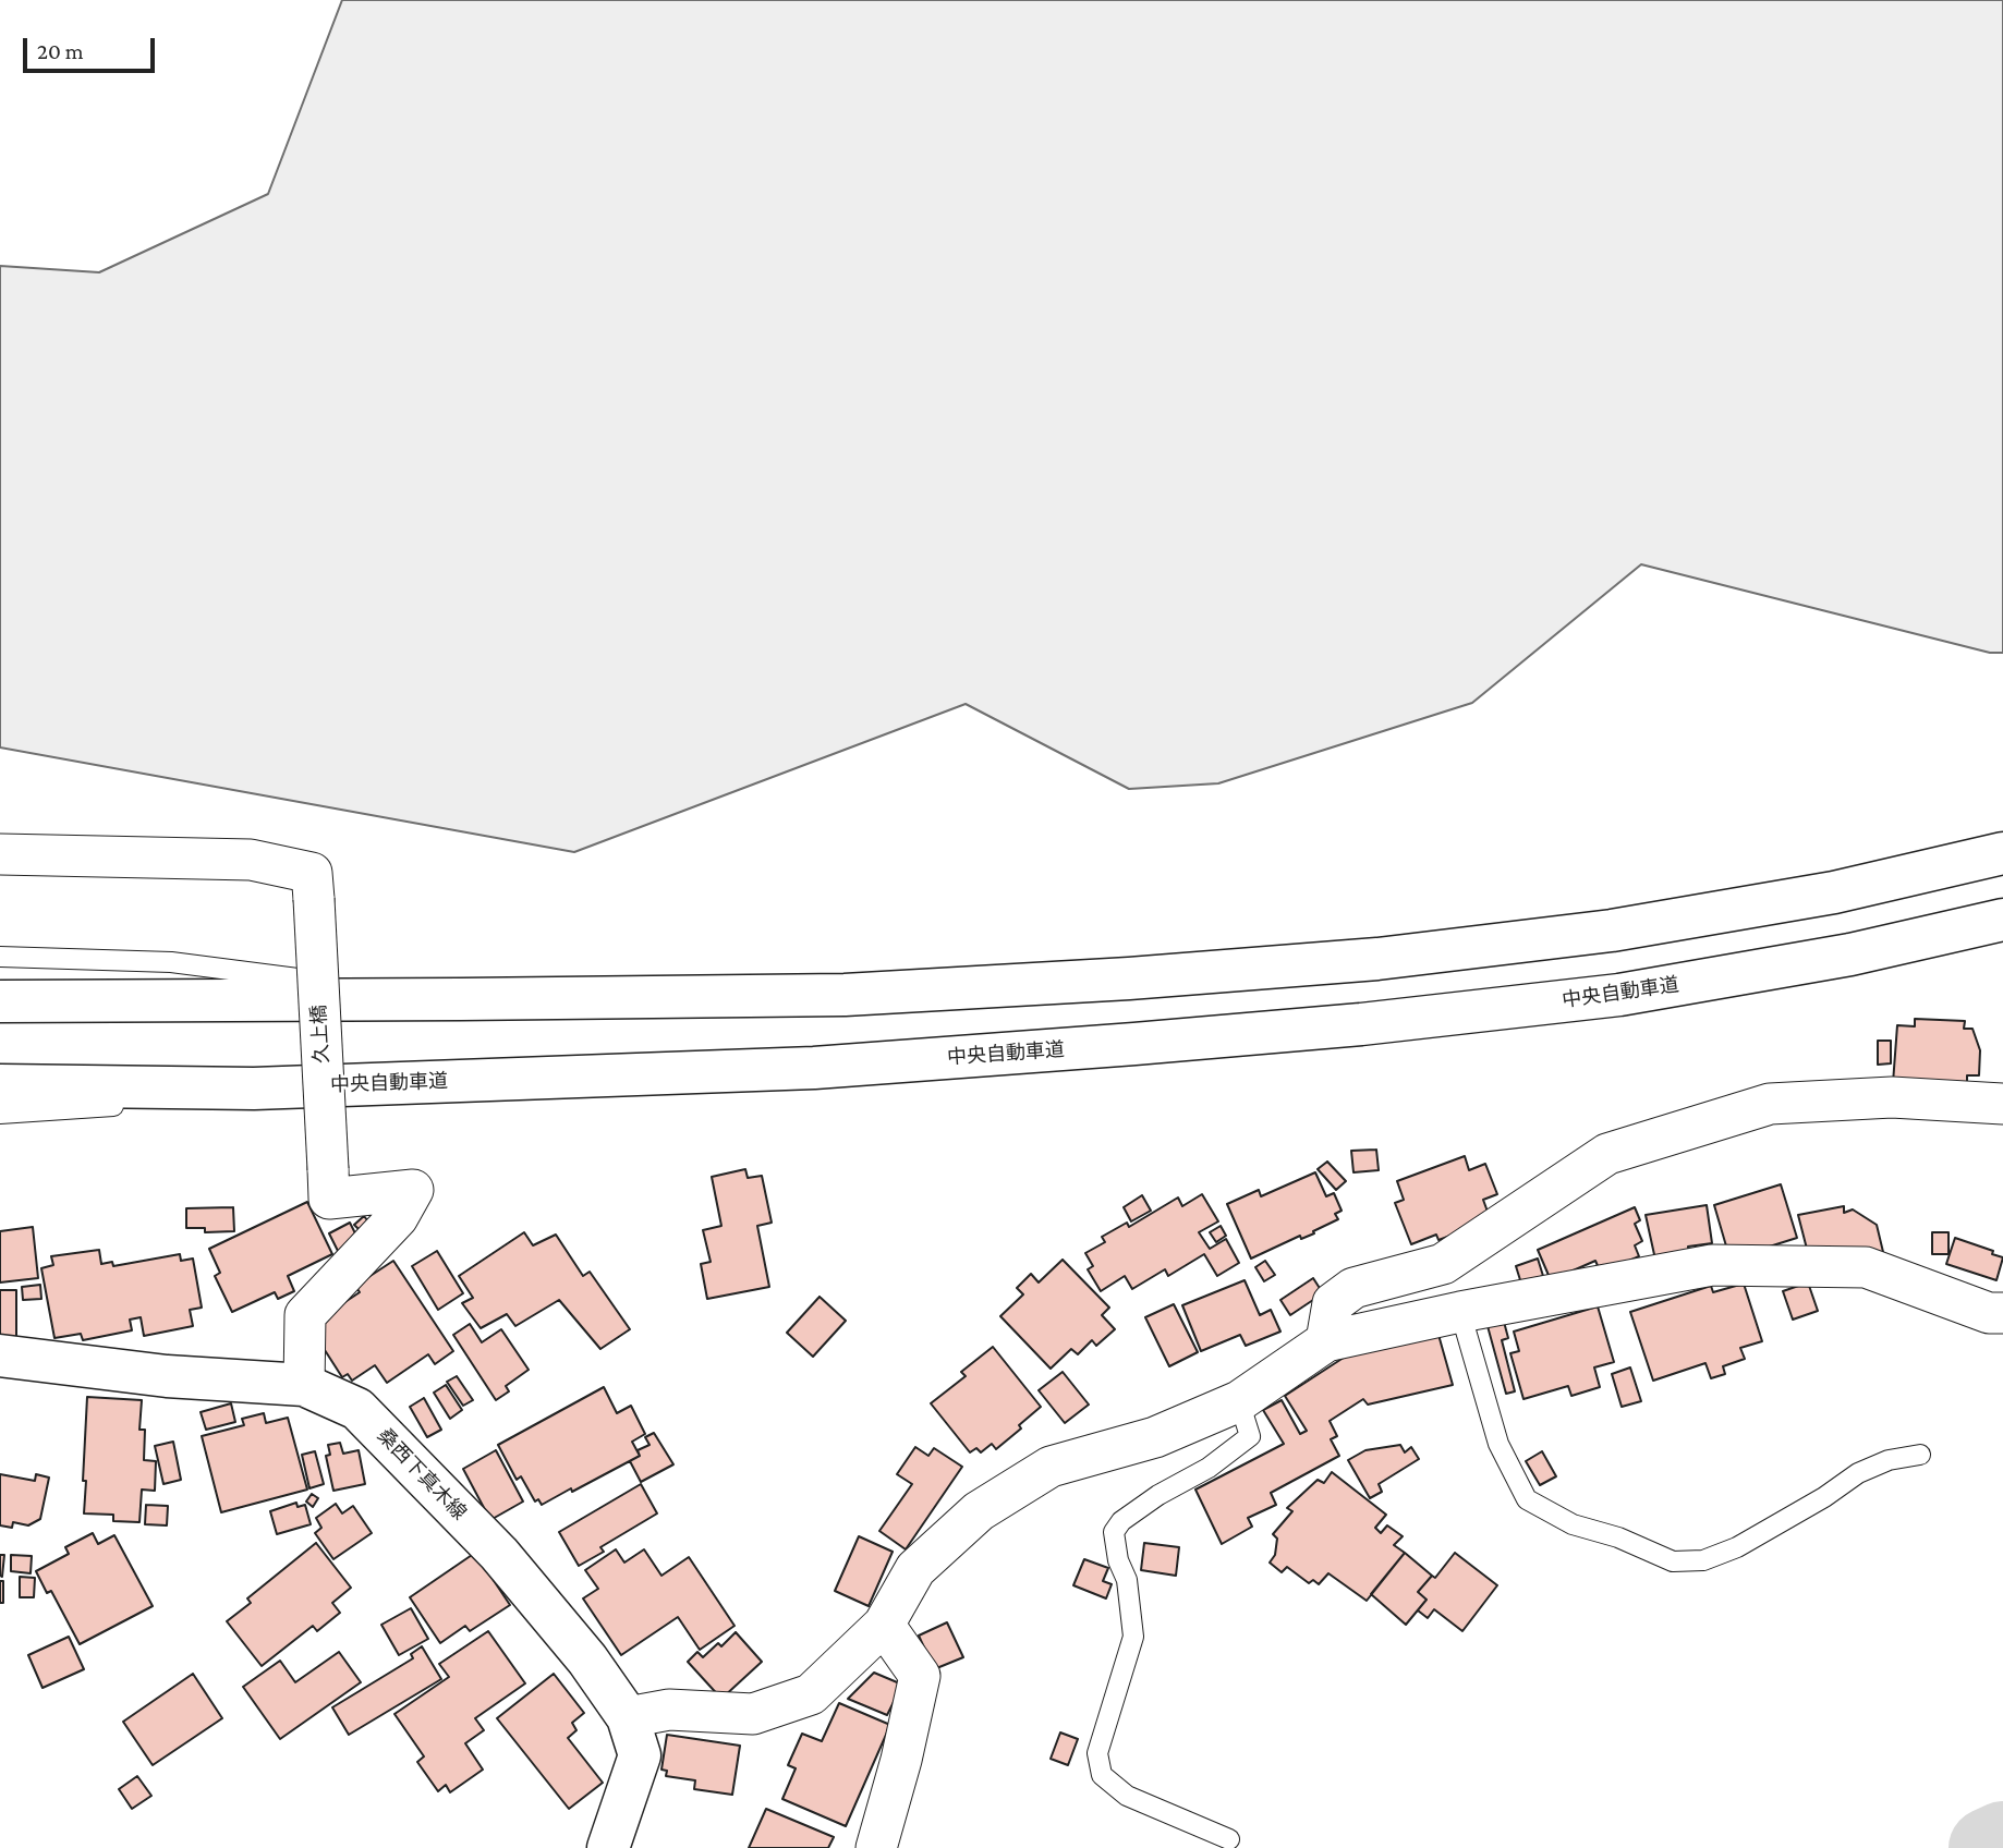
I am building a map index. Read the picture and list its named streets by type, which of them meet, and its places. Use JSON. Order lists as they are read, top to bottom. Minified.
{"streets":{"main road":["中央自動車道","桑西下真木線"],"street":["久上橋"]},"crossings":[["久上橋","桑西下真木線"]],"scale_bar":"20 m"}
